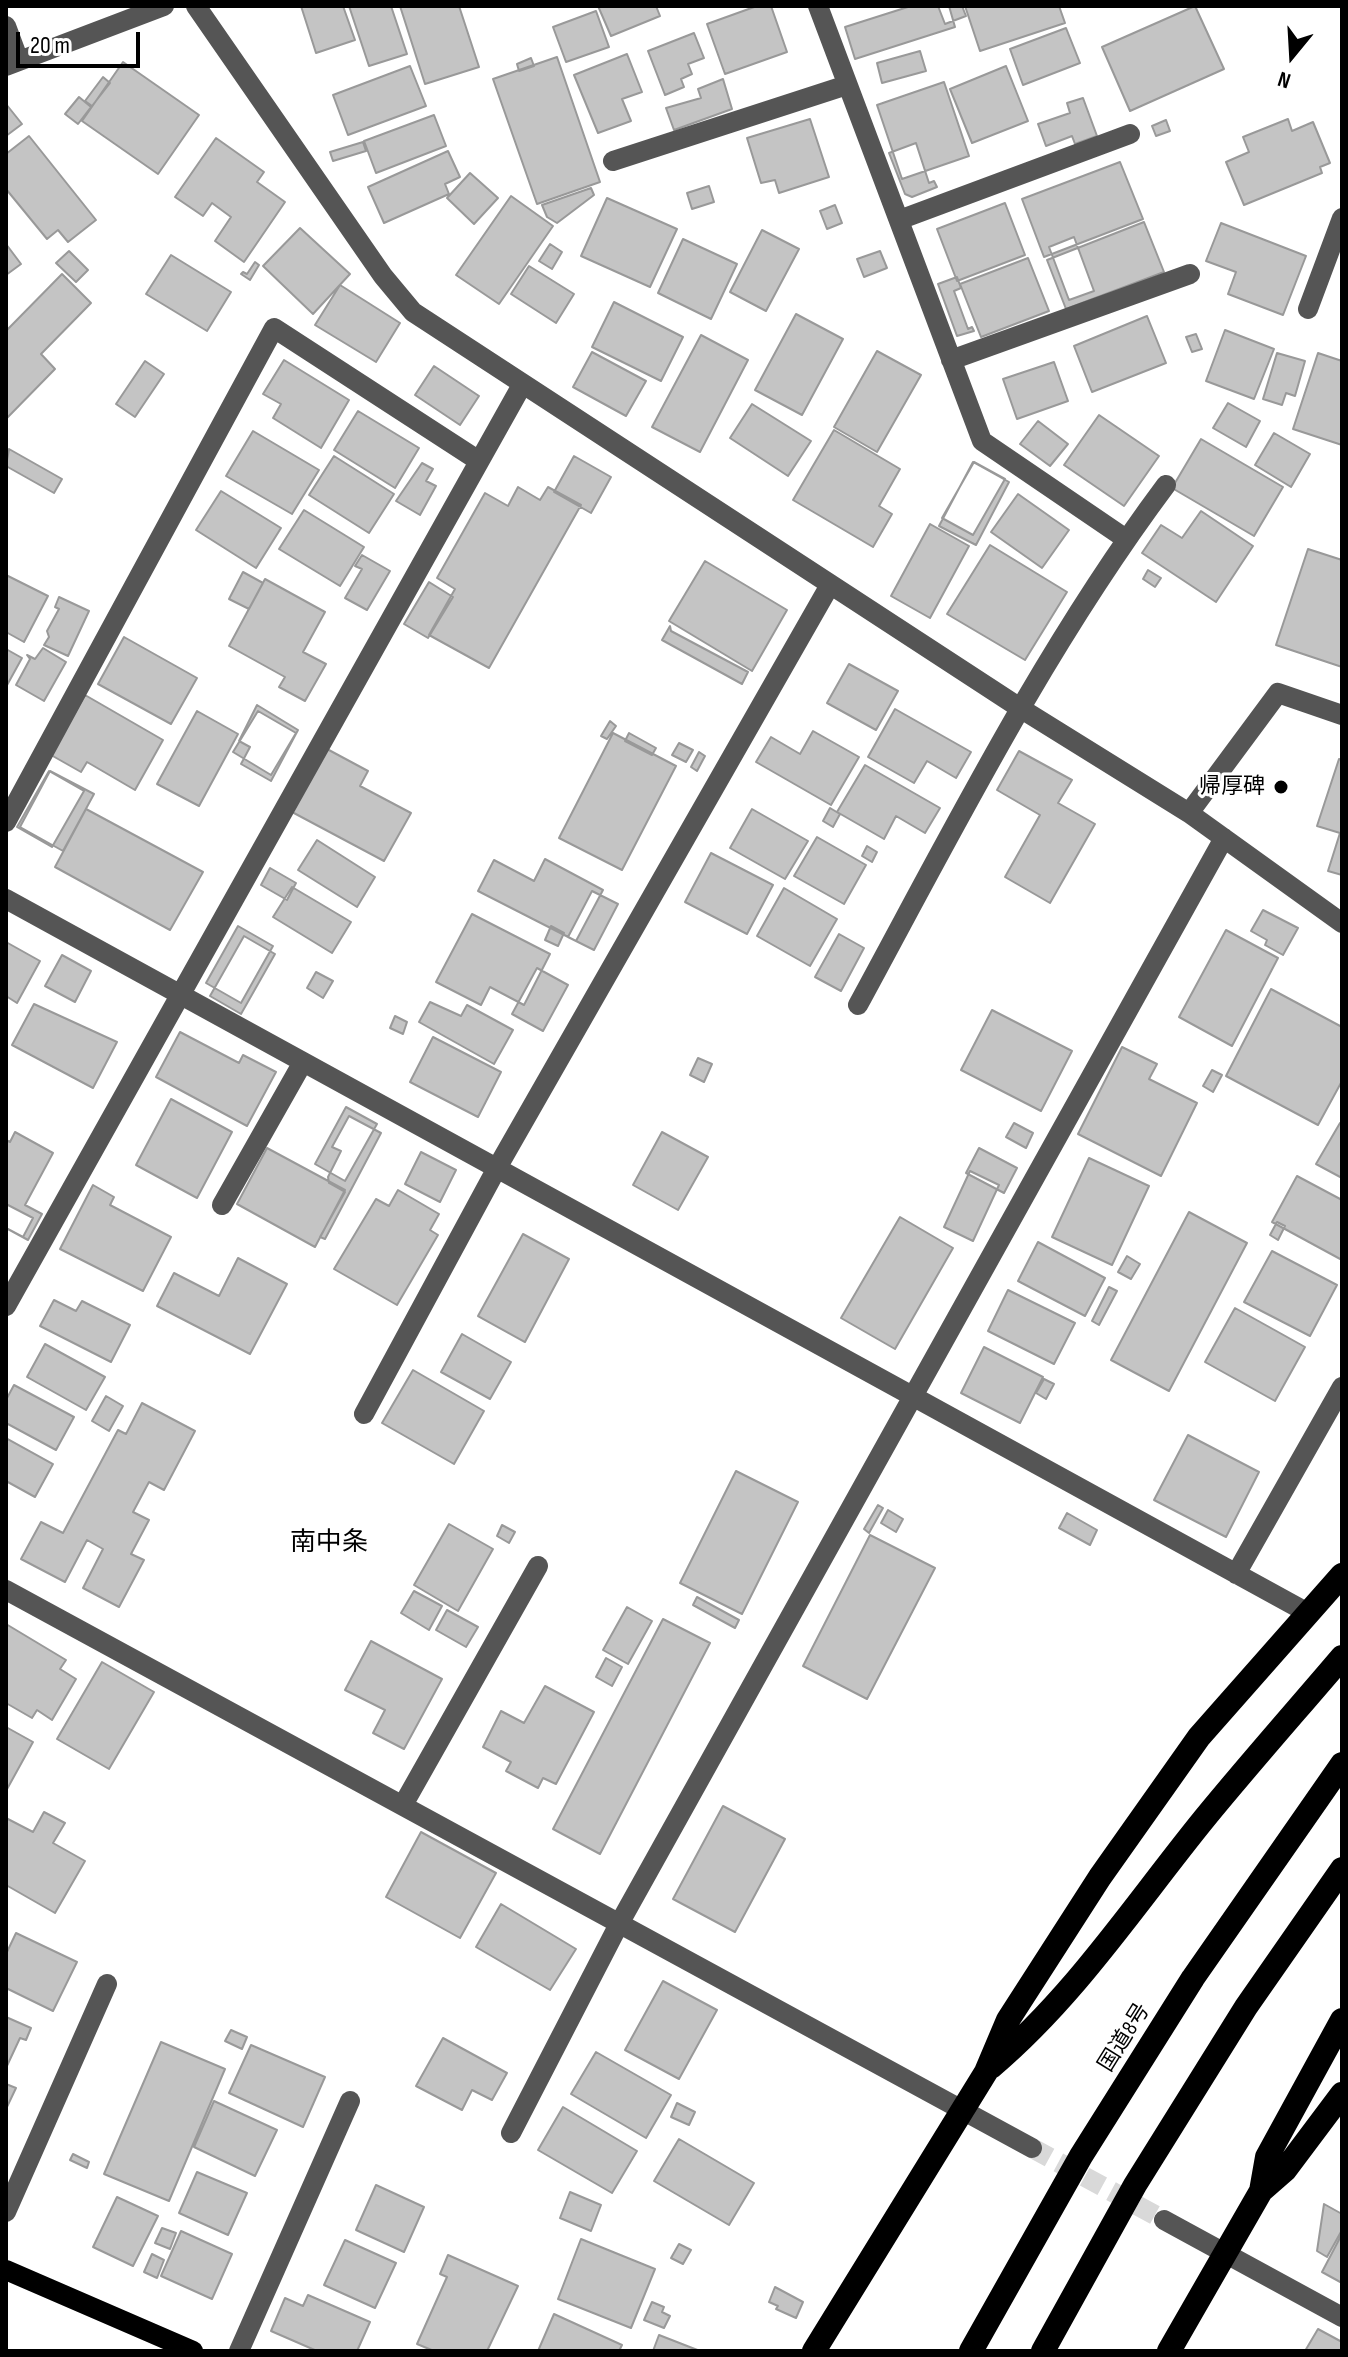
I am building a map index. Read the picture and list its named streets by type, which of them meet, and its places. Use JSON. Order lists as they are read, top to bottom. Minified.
{"streets":{"highway":["国道8号"]},"districts":["南中条"],"places":["帰厚碑"],"scale_bar":"20 m","north":"bottom"}
